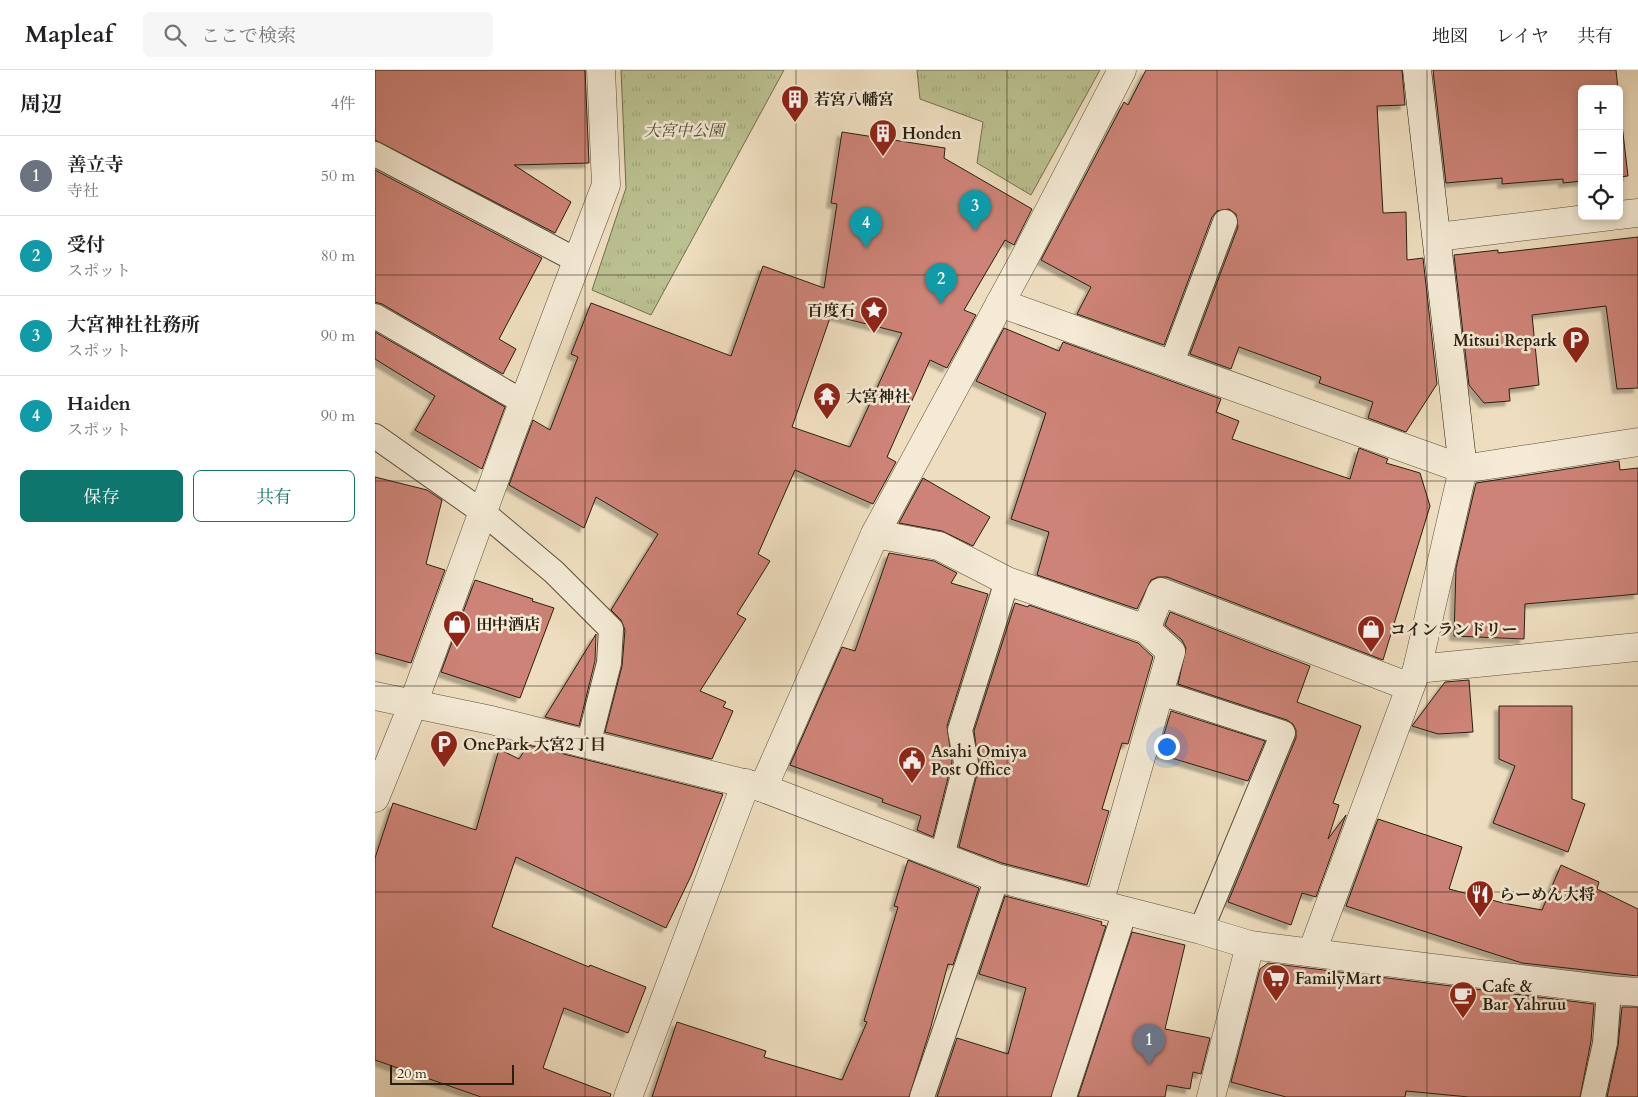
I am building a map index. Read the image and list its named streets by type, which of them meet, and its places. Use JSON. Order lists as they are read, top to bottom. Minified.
{"parks":["大宮中公園"],"places":{"building":["若宮八幡宮","Honden"],"place":["百度石"],"parking":["Mitsui Repark","OnePark 大宮2丁目"],"temple":["大宮神社"],"shop":["田中酒店","コインランドリー"],"public building":["Asahi Omiya Post Office"],"restaurant":["らーめん大将"],"supermarket":["FamilyMart"],"cafe":["Cafe & Bar Yahruu"]},"scale_bar":"20 m","page":{"header":"Mapleaf","search":"ここで検索","nav":["地図","レイヤ","共有"],"heading":["周辺","4件"],"map_buttons":["+","−"],"list":[{"mark":"1","name":"善立寺","note":"寺社","value":"50 m"},{"mark":"2","name":"受付","note":"スポット","value":"80 m"},{"mark":"3","name":"大宮神社社務所","note":"スポット","value":"90 m"},{"mark":"4","name":"Haiden","note":"スポット","value":"90 m"}],"pins":["3","4","2","1"],"buttons":["保存","共有"],"scale":"20 m"}}
